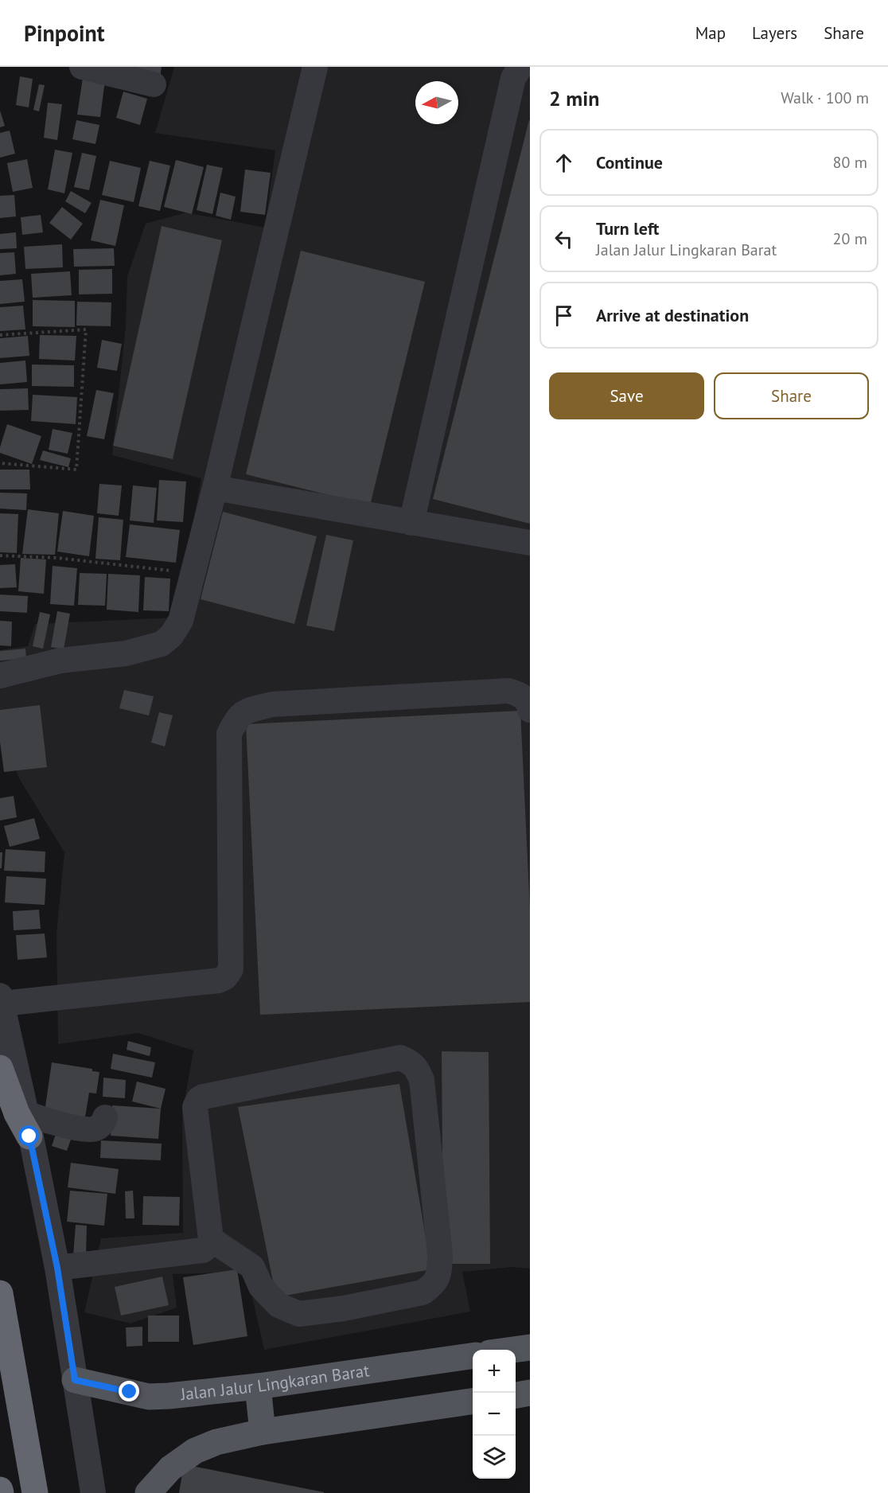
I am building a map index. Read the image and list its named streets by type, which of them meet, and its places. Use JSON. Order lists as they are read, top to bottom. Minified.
{"streets":{"main road":["Jalan Jalur Lingkaran Barat"]},"north":"left","page":{"header":"Pinpoint","nav":["Map","Layers","Share"],"heading":["2 min","Walk · 100 m"],"list":[["Continue","80 m"],["Turn left","Jalan Jalur Lingkaran Barat","20 m"],"Arrive at destination"],"buttons":["Save","Share"],"map_buttons":["+","−"]}}
